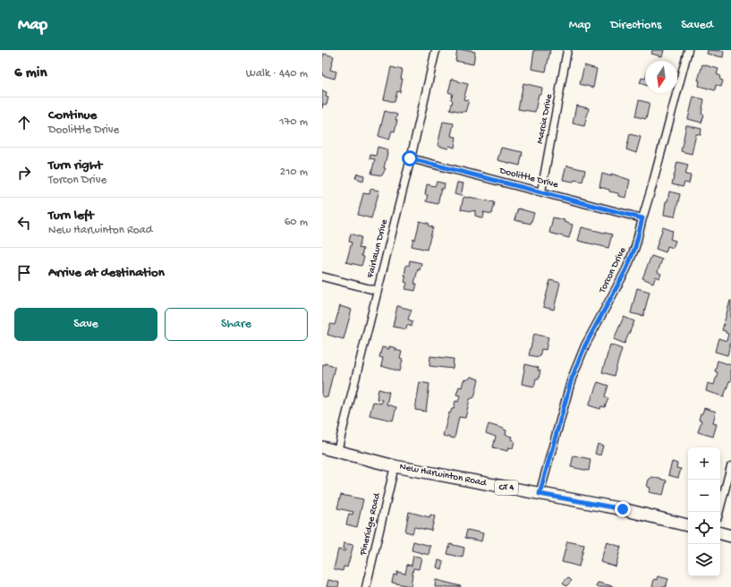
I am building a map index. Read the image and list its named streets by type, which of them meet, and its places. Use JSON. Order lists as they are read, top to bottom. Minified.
{"streets":{"main road":["New Harwinton Road","CT 4"],"street":["Marcia Drive","Doolittle Drive","Fairlawn Drive","Torcon Drive","Pineridge Road"]},"crossings":[["Marcia Drive","Doolittle Drive"],["Doolittle Drive","Fairlawn Drive"],["Doolittle Drive","Torcon Drive"],["Fairlawn Drive","New Harwinton Road"],["Torcon Drive","New Harwinton Road"],["New Harwinton Road","Pineridge Road"]],"north":"bottom","page":{"header":"Map","nav":["Map","Directions","Saved"],"heading":["6 min","Walk · 440 m"],"list":[["Continue","Doolittle Drive","170 m"],["Turn right","Torcon Drive","210 m"],["Turn left","New Harwinton Road","60 m"],"Arrive at destination"],"buttons":["Save","Share"],"map_buttons":["+","−"]}}
